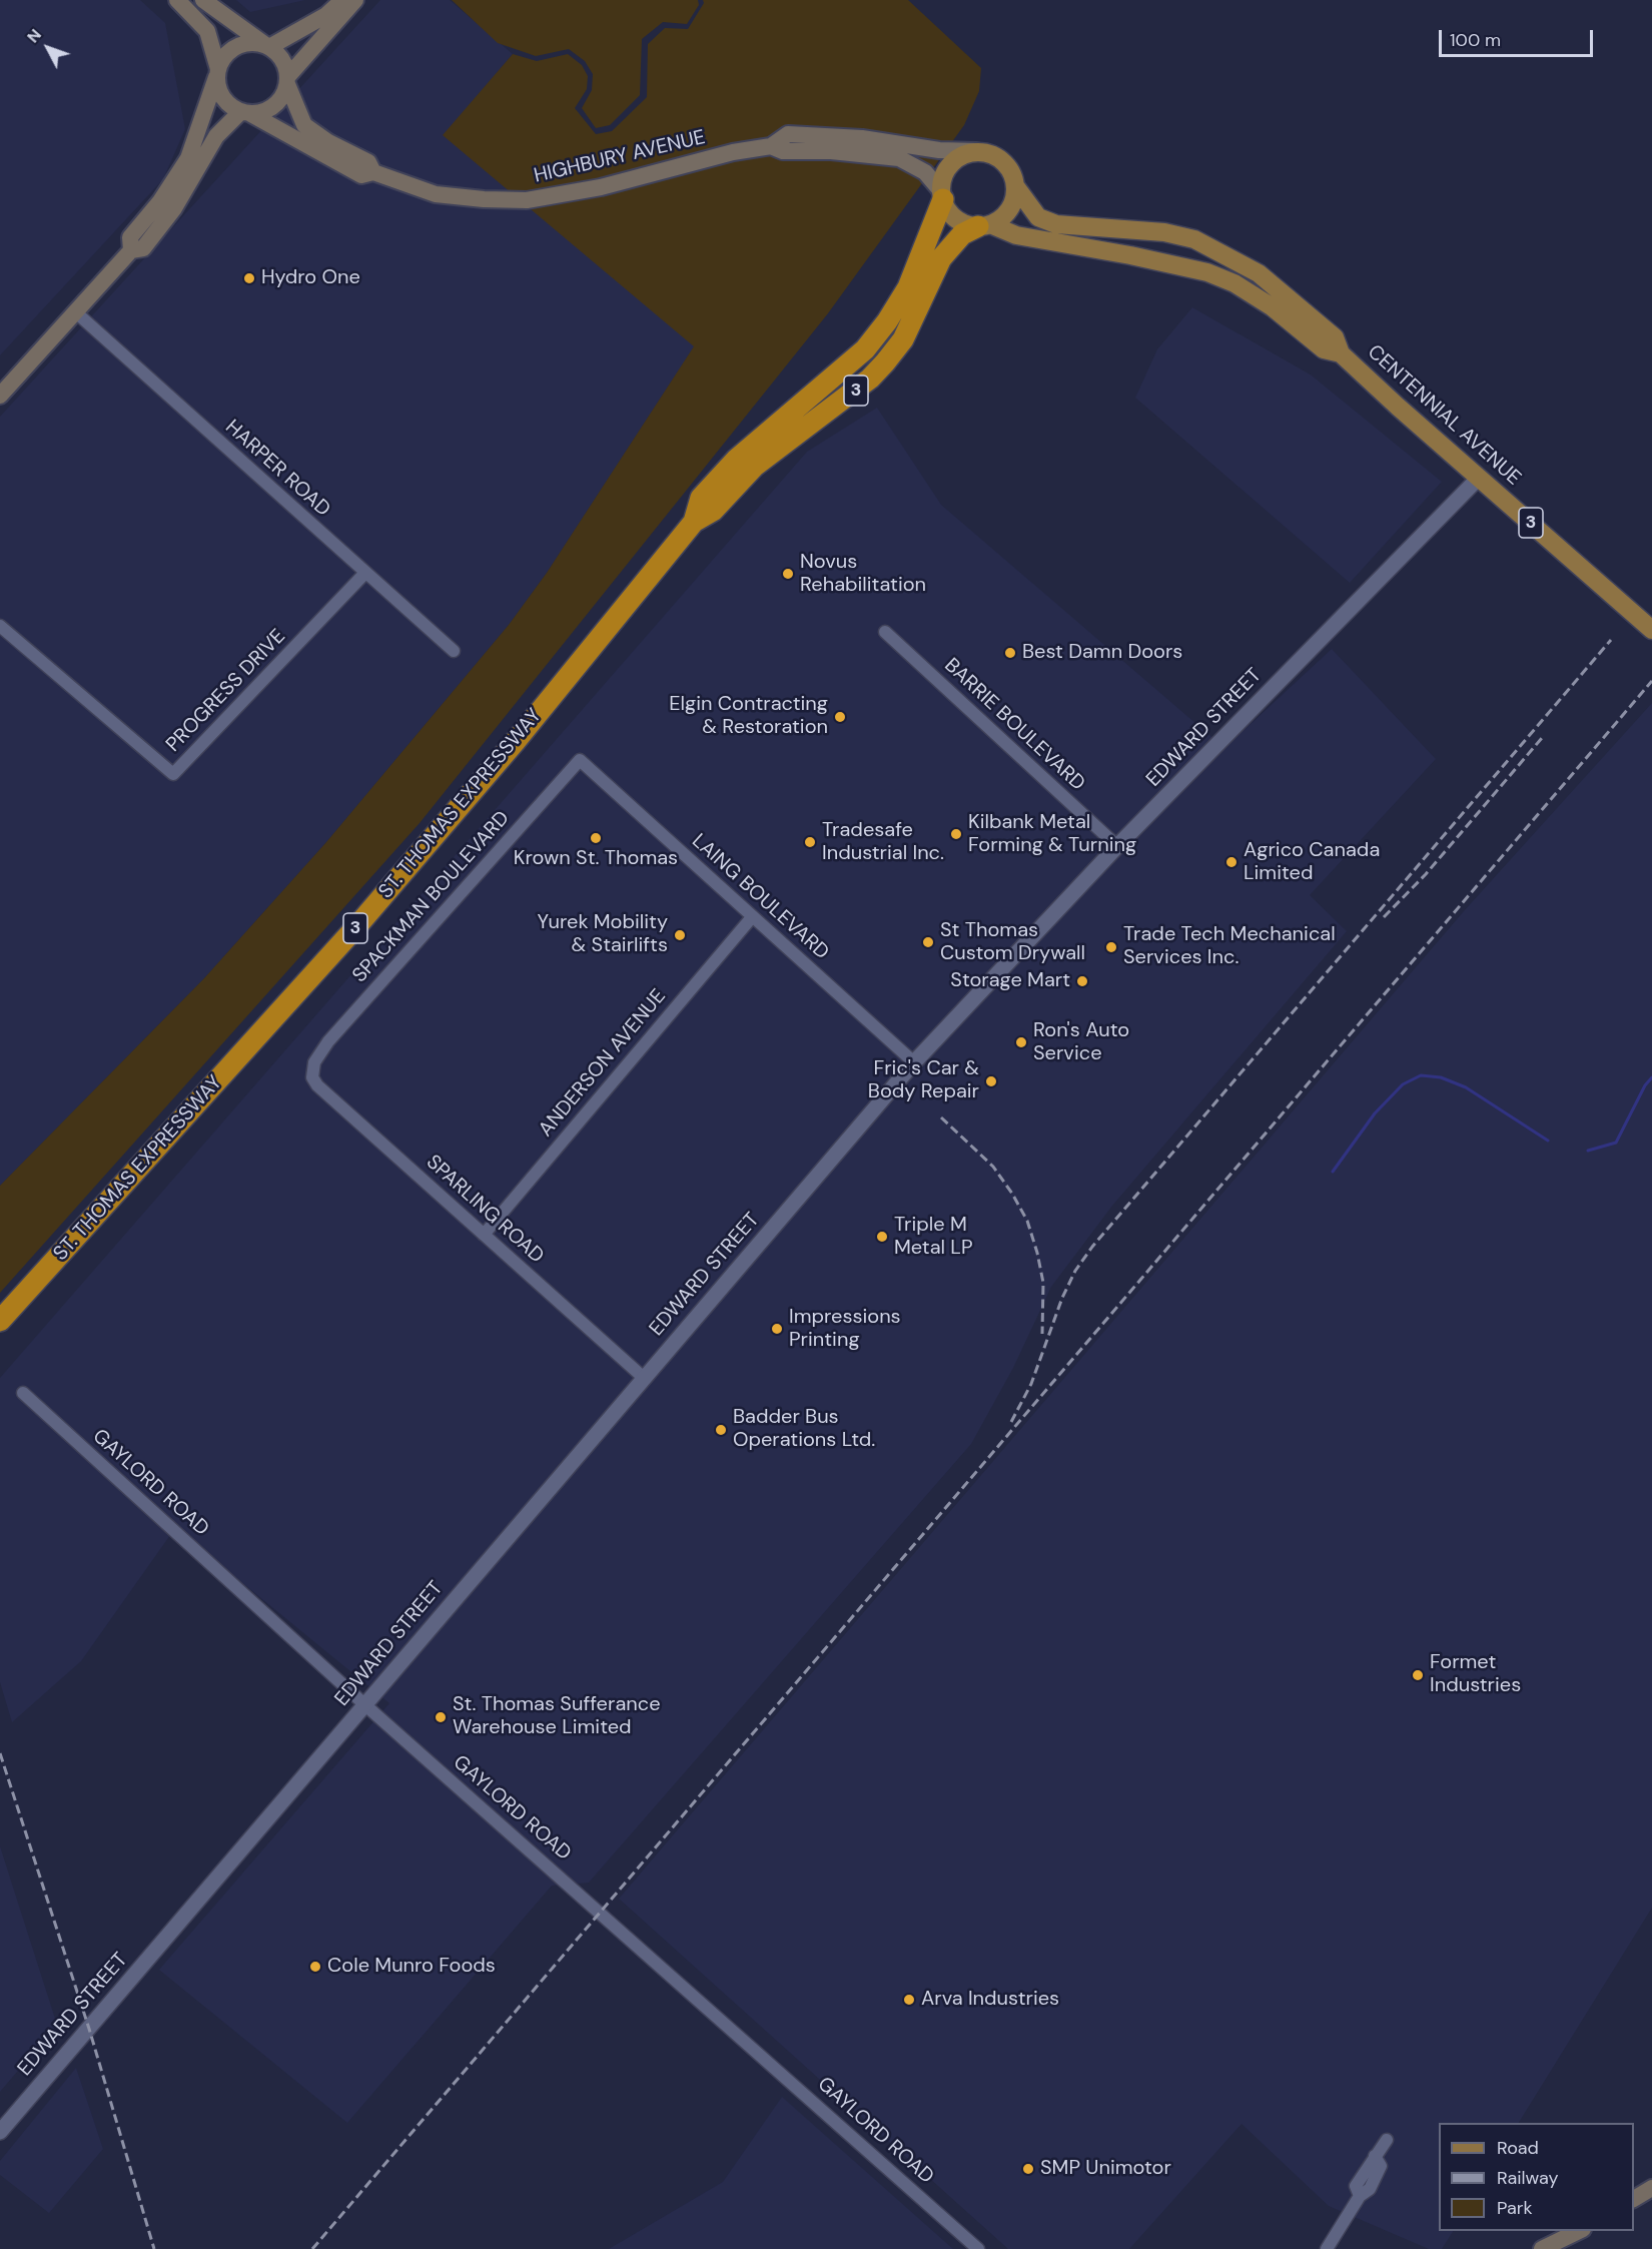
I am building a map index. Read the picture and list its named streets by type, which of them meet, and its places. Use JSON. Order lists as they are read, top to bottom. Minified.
{"streets":{"highway":["3","ST. THOMAS EXPRESSWAY"],"main road":["HIGHBURY AVENUE","CENTENNIAL AVENUE"],"street":["HARPER ROAD","PROGRESS DRIVE","BARRIE BOULEVARD","EDWARD STREET","SPACKMAN BOULEVARD","LAING BOULEVARD","ANDERSON AVENUE","SPARLING ROAD","GAYLORD ROAD"]},"crossings":[["HIGHBURY AVENUE","CENTENNIAL AVENUE"],["HIGHBURY AVENUE","ST. THOMAS EXPRESSWAY"],["CENTENNIAL AVENUE","EDWARD STREET"],["CENTENNIAL AVENUE","ST. THOMAS EXPRESSWAY"],["HARPER ROAD","PROGRESS DRIVE"],["BARRIE BOULEVARD","EDWARD STREET"],["EDWARD STREET","LAING BOULEVARD"],["EDWARD STREET","SPARLING ROAD"],["EDWARD STREET","GAYLORD ROAD"],["SPACKMAN BOULEVARD","LAING BOULEVARD"],["SPACKMAN BOULEVARD","SPARLING ROAD"],["LAING BOULEVARD","ANDERSON AVENUE"],["ANDERSON AVENUE","SPARLING ROAD"]],"places":["Hydro One","Novus Rehabilitation","Best Damn Doors","Elgin Contracting & Restoration","Kilbank Metal Forming & Turning","Krown St. Thomas","Tradesafe Industrial Inc.","Agrico Canada Limited","Yurek Mobility & Stairlifts","St Thomas Custom Drywall","Trade Tech Mechanical Services Inc.","Storage Mart","Ron's Auto Service","Fric's Car & Body Repair","Triple M Metal LP","Impressions Printing","Badder Bus Operations Ltd.","Formet Industries","St. Thomas Sufferance Warehouse Limited","Cole Munro Foods","Arva Industries","SMP Unimotor"],"legend":["Road","Railway","Park"],"scale_bar":"100 m","north":"top left"}
